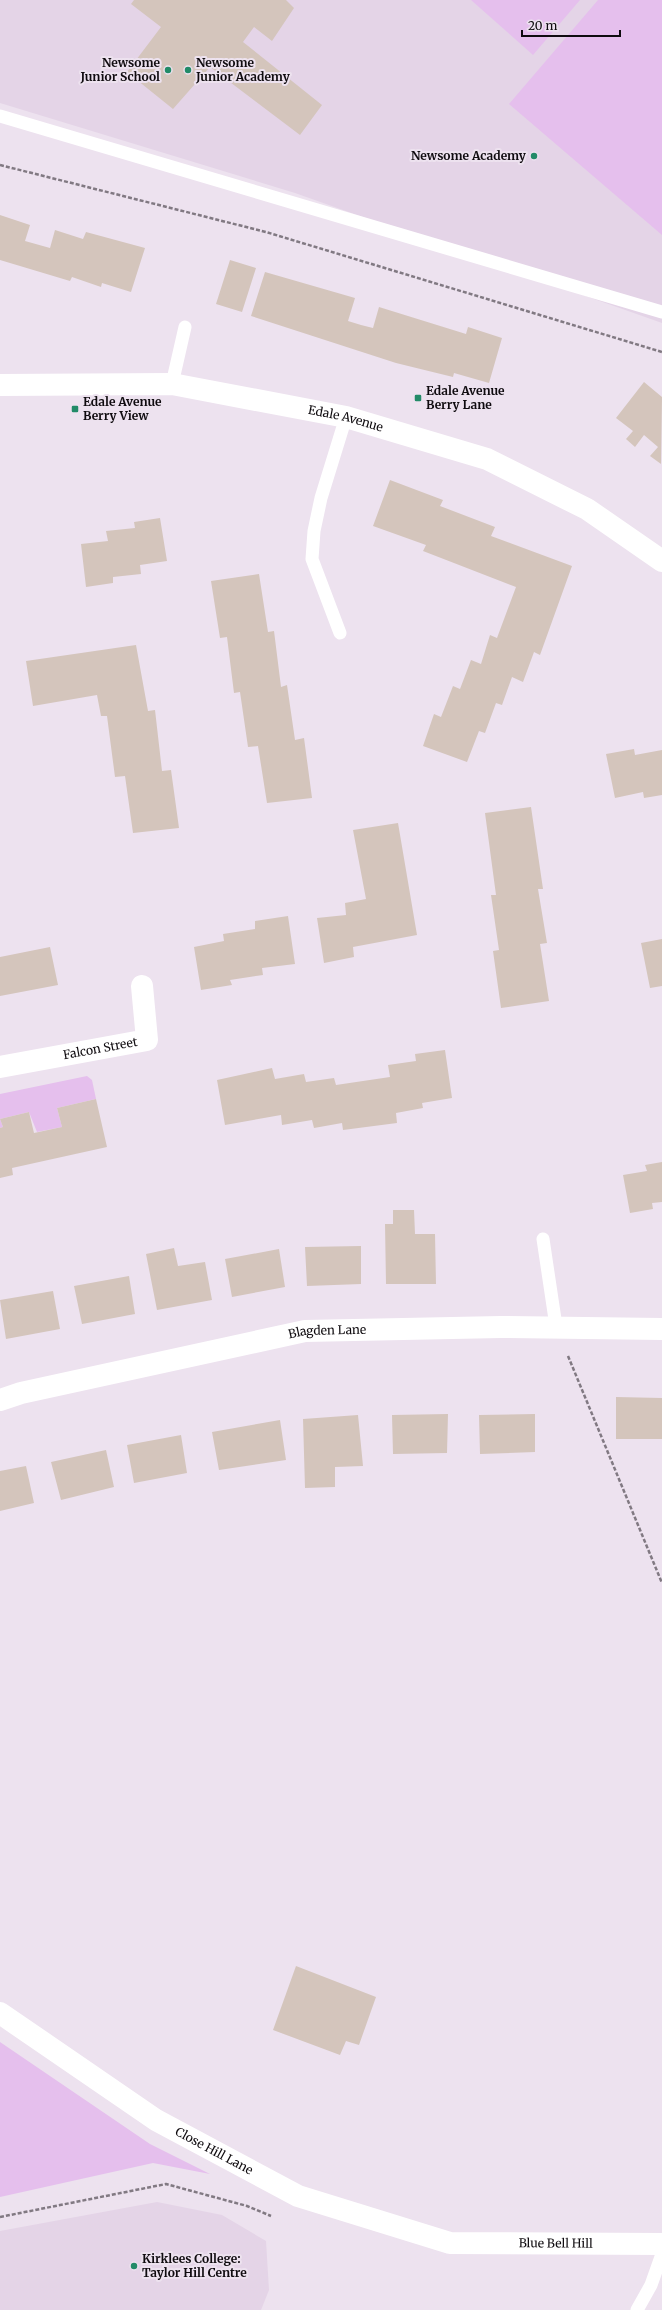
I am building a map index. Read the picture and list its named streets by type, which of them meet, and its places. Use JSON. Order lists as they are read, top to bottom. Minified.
{"streets":{"street":["Edale Avenue","Falcon Street","Blagden Lane","Close Hill Lane","Blue Bell Hill"]},"crossings":[["Close Hill Lane","Blue Bell Hill"]],"places":{"other":["Newsome Junior School","Newsome Junior Academy","Newsome Academy","Kirklees College: Taylor Hill Centre"],"transit":["Edale Avenue Berry Lane","Edale Avenue Berry View"]},"scale_bar":"20 m"}
